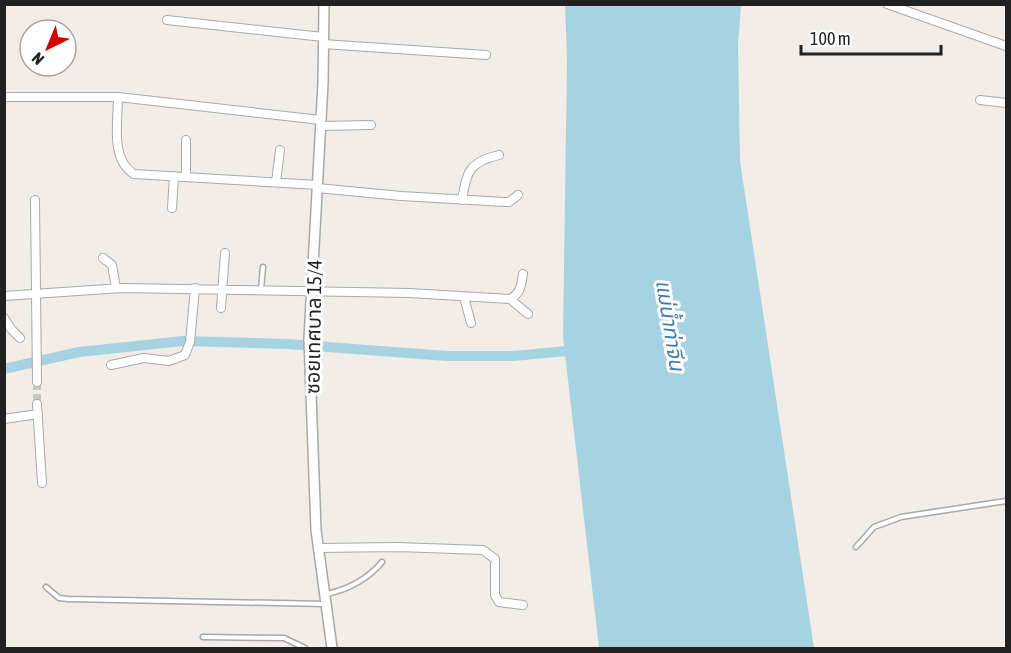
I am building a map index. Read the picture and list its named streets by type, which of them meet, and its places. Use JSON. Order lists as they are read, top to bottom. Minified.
{"streets":{"street":["ซอยเทศบาล 15/4"]},"water":["แม่น้ำท่าจีน"],"scale_bar":"100 m","north":"bottom left"}
